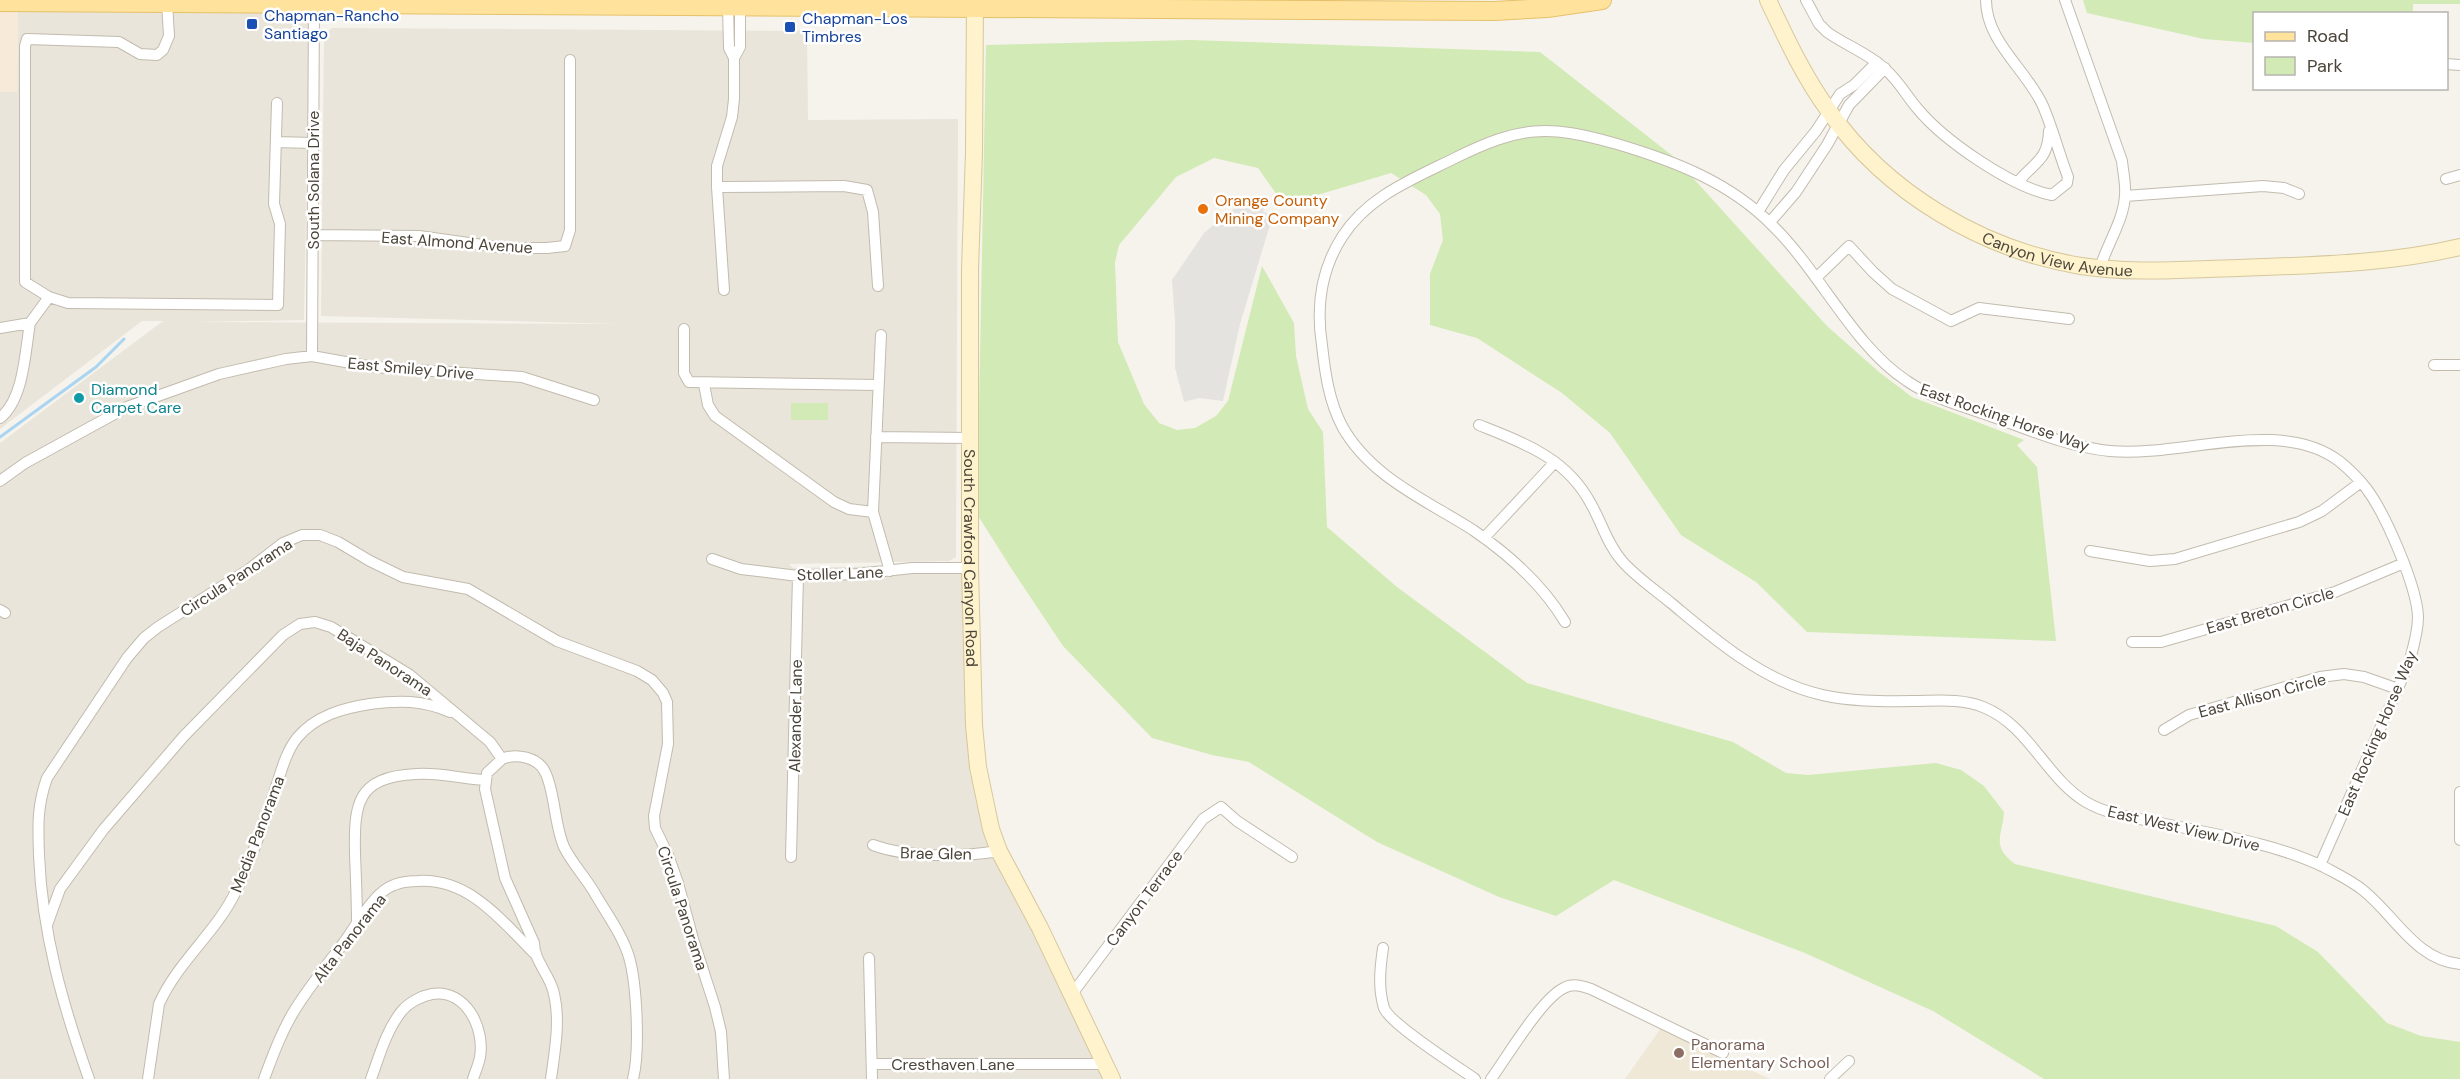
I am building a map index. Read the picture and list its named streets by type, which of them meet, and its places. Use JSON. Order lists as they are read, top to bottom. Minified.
{"streets":{"main road":["Canyon View Avenue","South Crawford Canyon Road"],"street":["South Solana Drive","East Almond Avenue","East Smiley Drive","East Rocking Horse Way","Stoller Lane","Circula Panorama","East Breton Circle","Baja Panorama","East Allison Circle","Alexander Lane","East West View Drive","Media Panorama","Brae Glen","Canyon Terrace","Alta Panorama","Cresthaven Lane"]},"crossings":[["South Solana Drive","East Almond Avenue"],["South Solana Drive","East Smiley Drive"],["East Rocking Horse Way","East Breton Circle"],["East Rocking Horse Way","East Allison Circle"],["East Rocking Horse Way","East West View Drive"],["South Crawford Canyon Road","Stoller Lane"],["South Crawford Canyon Road","Brae Glen"],["South Crawford Canyon Road","Canyon Terrace"],["South Crawford Canyon Road","Cresthaven Lane"],["Stoller Lane","Alexander Lane"],["Circula Panorama","Baja Panorama"],["Baja Panorama","Media Panorama"]],"places":{"transit":["Chapman-Rancho Santiago","Chapman-Los Timbres"],"other":["Orange County Mining Company","Diamond Carpet Care","Panorama Elementary School"]},"legend":["Road","Park"]}
